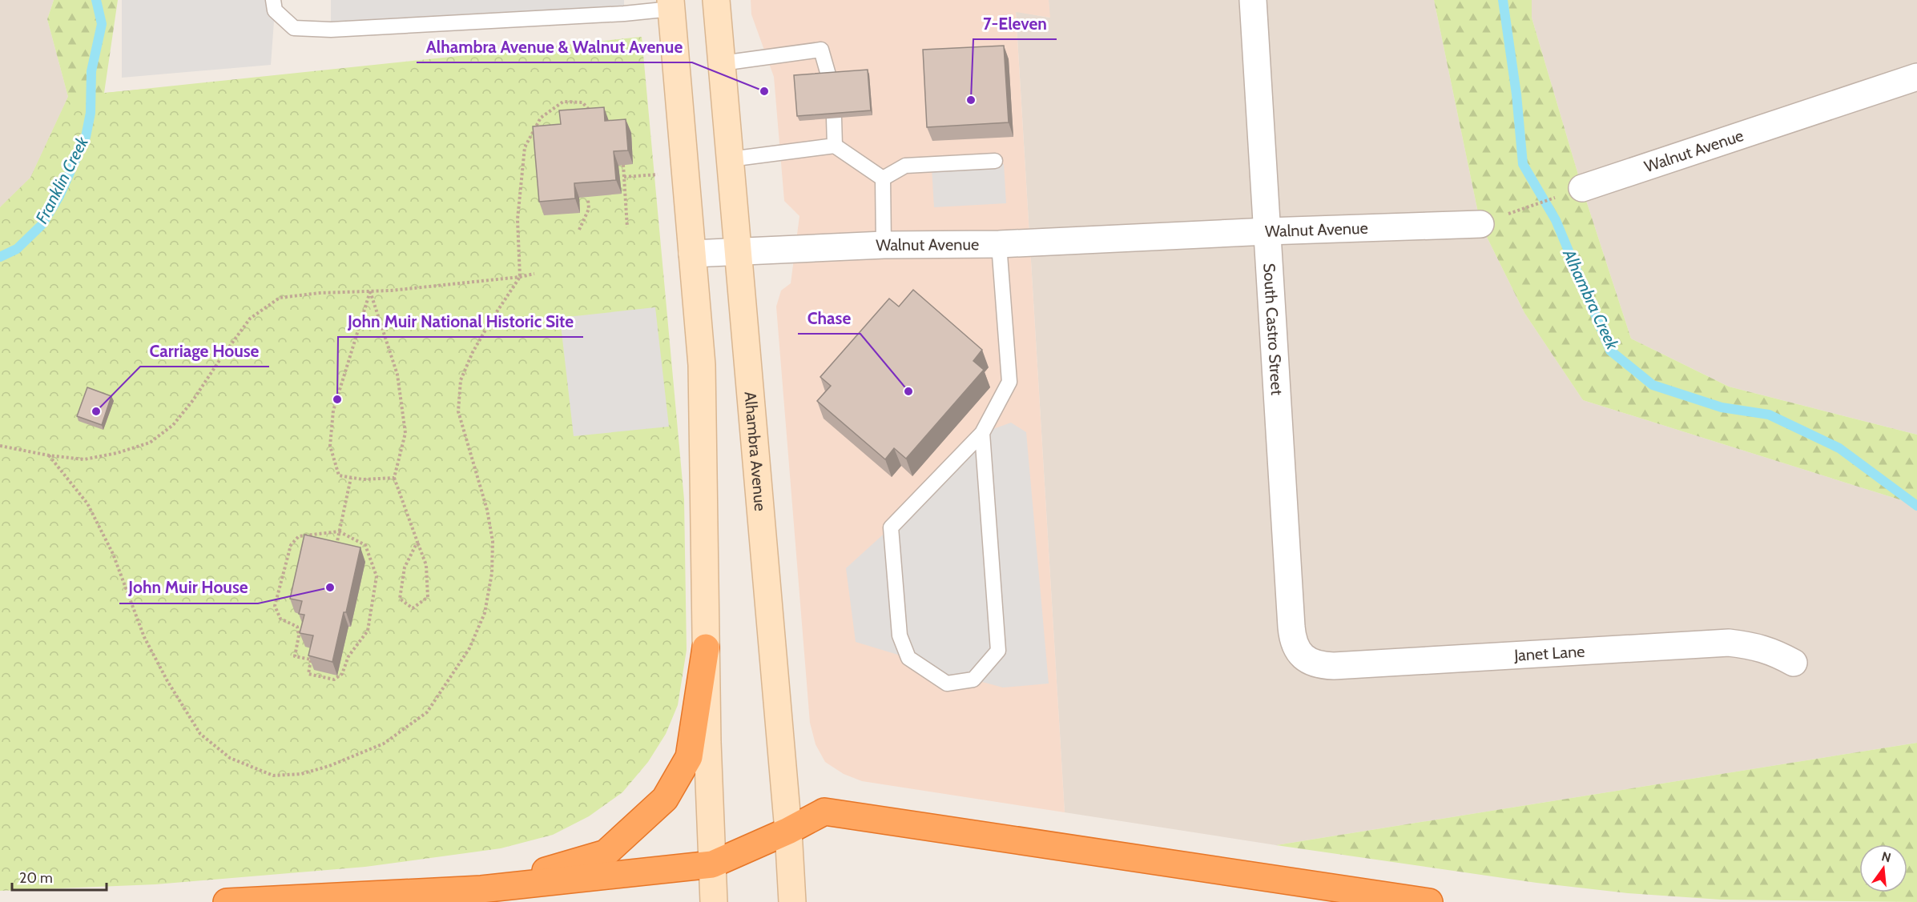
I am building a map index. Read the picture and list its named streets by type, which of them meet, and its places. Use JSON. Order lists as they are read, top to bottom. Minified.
{"streets":{"main road":["Alhambra Avenue"],"street":["Walnut Avenue","South Castro Street","Janet Lane"]},"crossings":[["Walnut Avenue","South Castro Street"],["Walnut Avenue","Alhambra Avenue"],["South Castro Street","Janet Lane"]],"water":["Franklin Creek","Alhambra Creek"],"places":["Alhambra Avenue & Walnut Avenue","7-Eleven","Chase","John Muir National Historic Site","Carriage House","John Muir House"],"scale_bar":"20 m","north":"top"}
